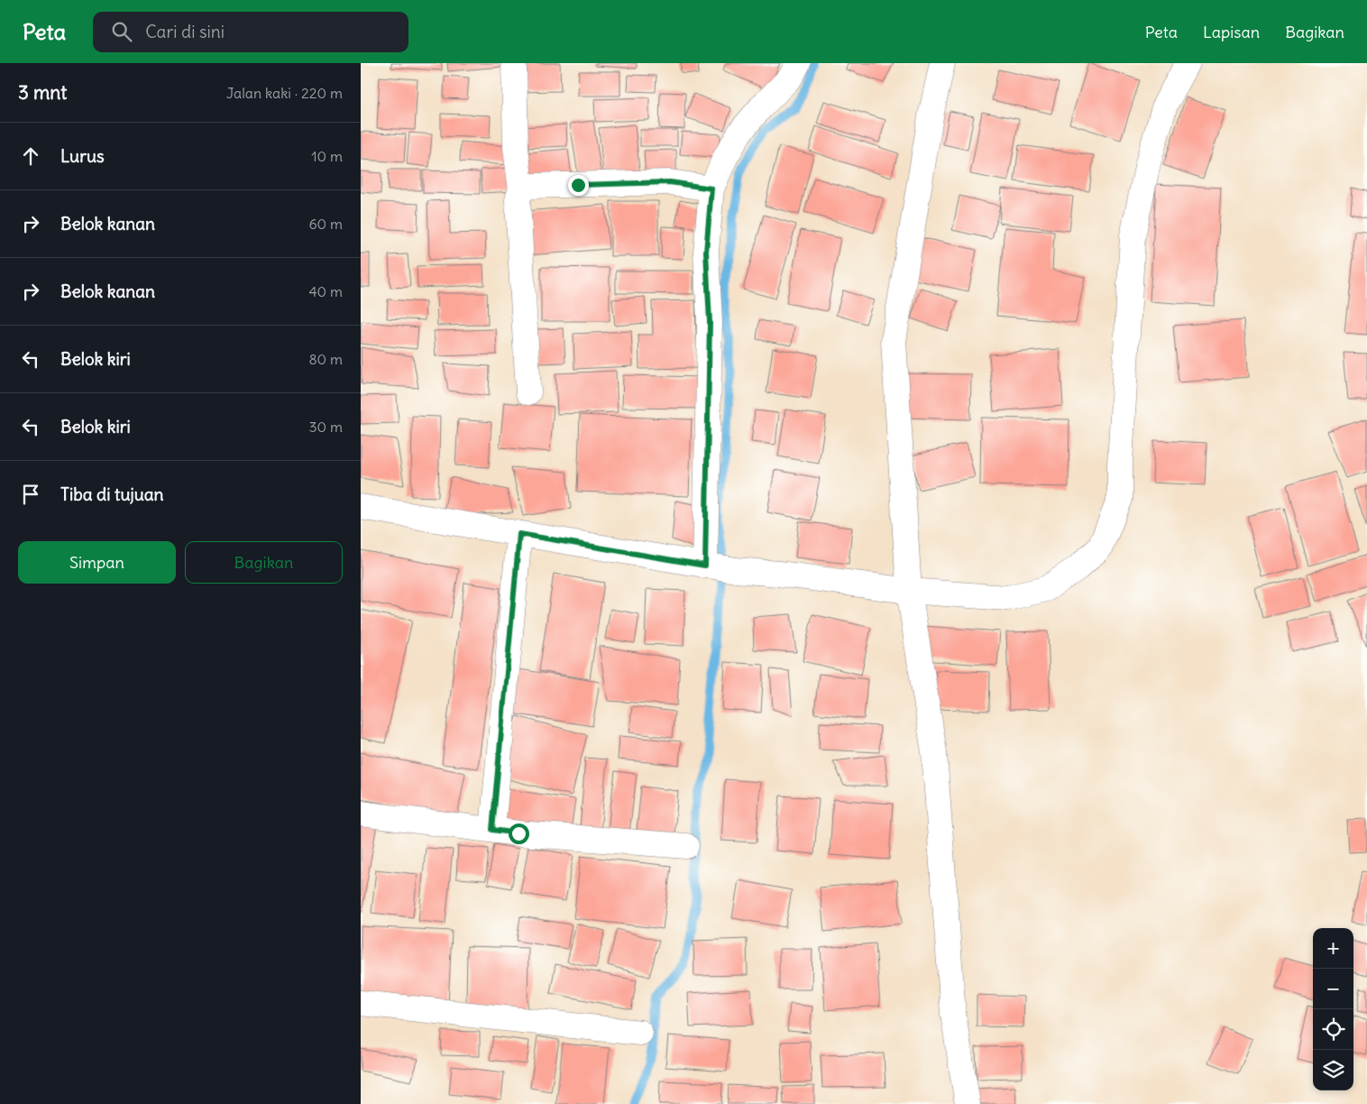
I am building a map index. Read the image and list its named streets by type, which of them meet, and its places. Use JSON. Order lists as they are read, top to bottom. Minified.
{"page":{"header":"Peta","search":"Cari di sini","nav":["Peta","Lapisan","Bagikan"],"heading":["3 mnt","Jalan kaki · 220 m"],"list":[["Lurus","10 m"],["Belok kanan","60 m"],["Belok kanan","40 m"],["Belok kiri","80 m"],["Belok kiri","30 m"],"Tiba di tujuan"],"buttons":["Simpan","Bagikan"],"map_buttons":["+","−"]}}
